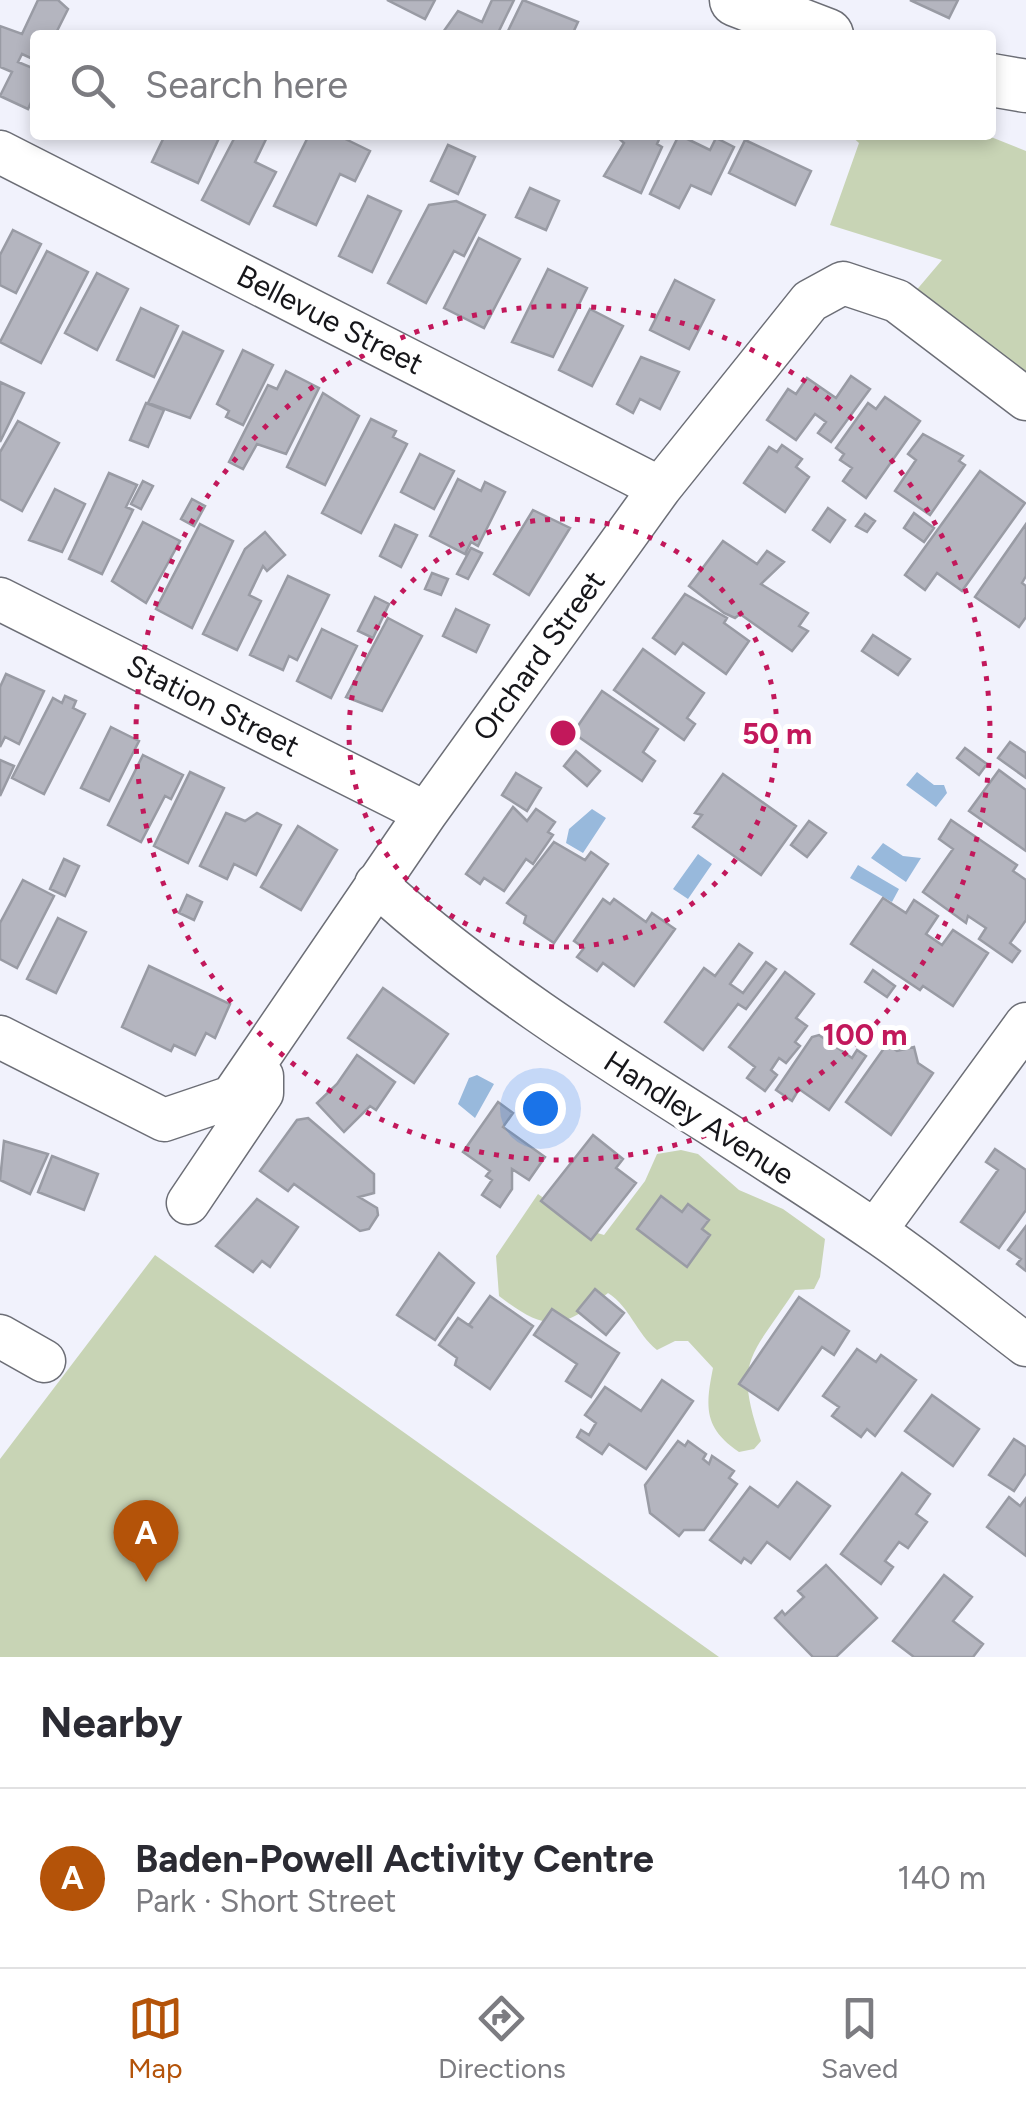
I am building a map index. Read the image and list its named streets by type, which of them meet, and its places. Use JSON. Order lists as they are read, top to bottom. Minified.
{"streets":{"street":["Bellevue Street","Orchard Street","Station Street","Handley Avenue"]},"crossings":[["Bellevue Street","Orchard Street"],["Orchard Street","Station Street"],["Orchard Street","Handley Avenue"]],"page":{"search":"Search here","pins":"A","heading":"Nearby","list":[{"mark":"A","name":"Baden-Powell Activity Centre","note":"Park · Short Street","value":"140 m"}],"nav":["Map","Directions","Saved"]},"rings":["50 m","100 m"]}
